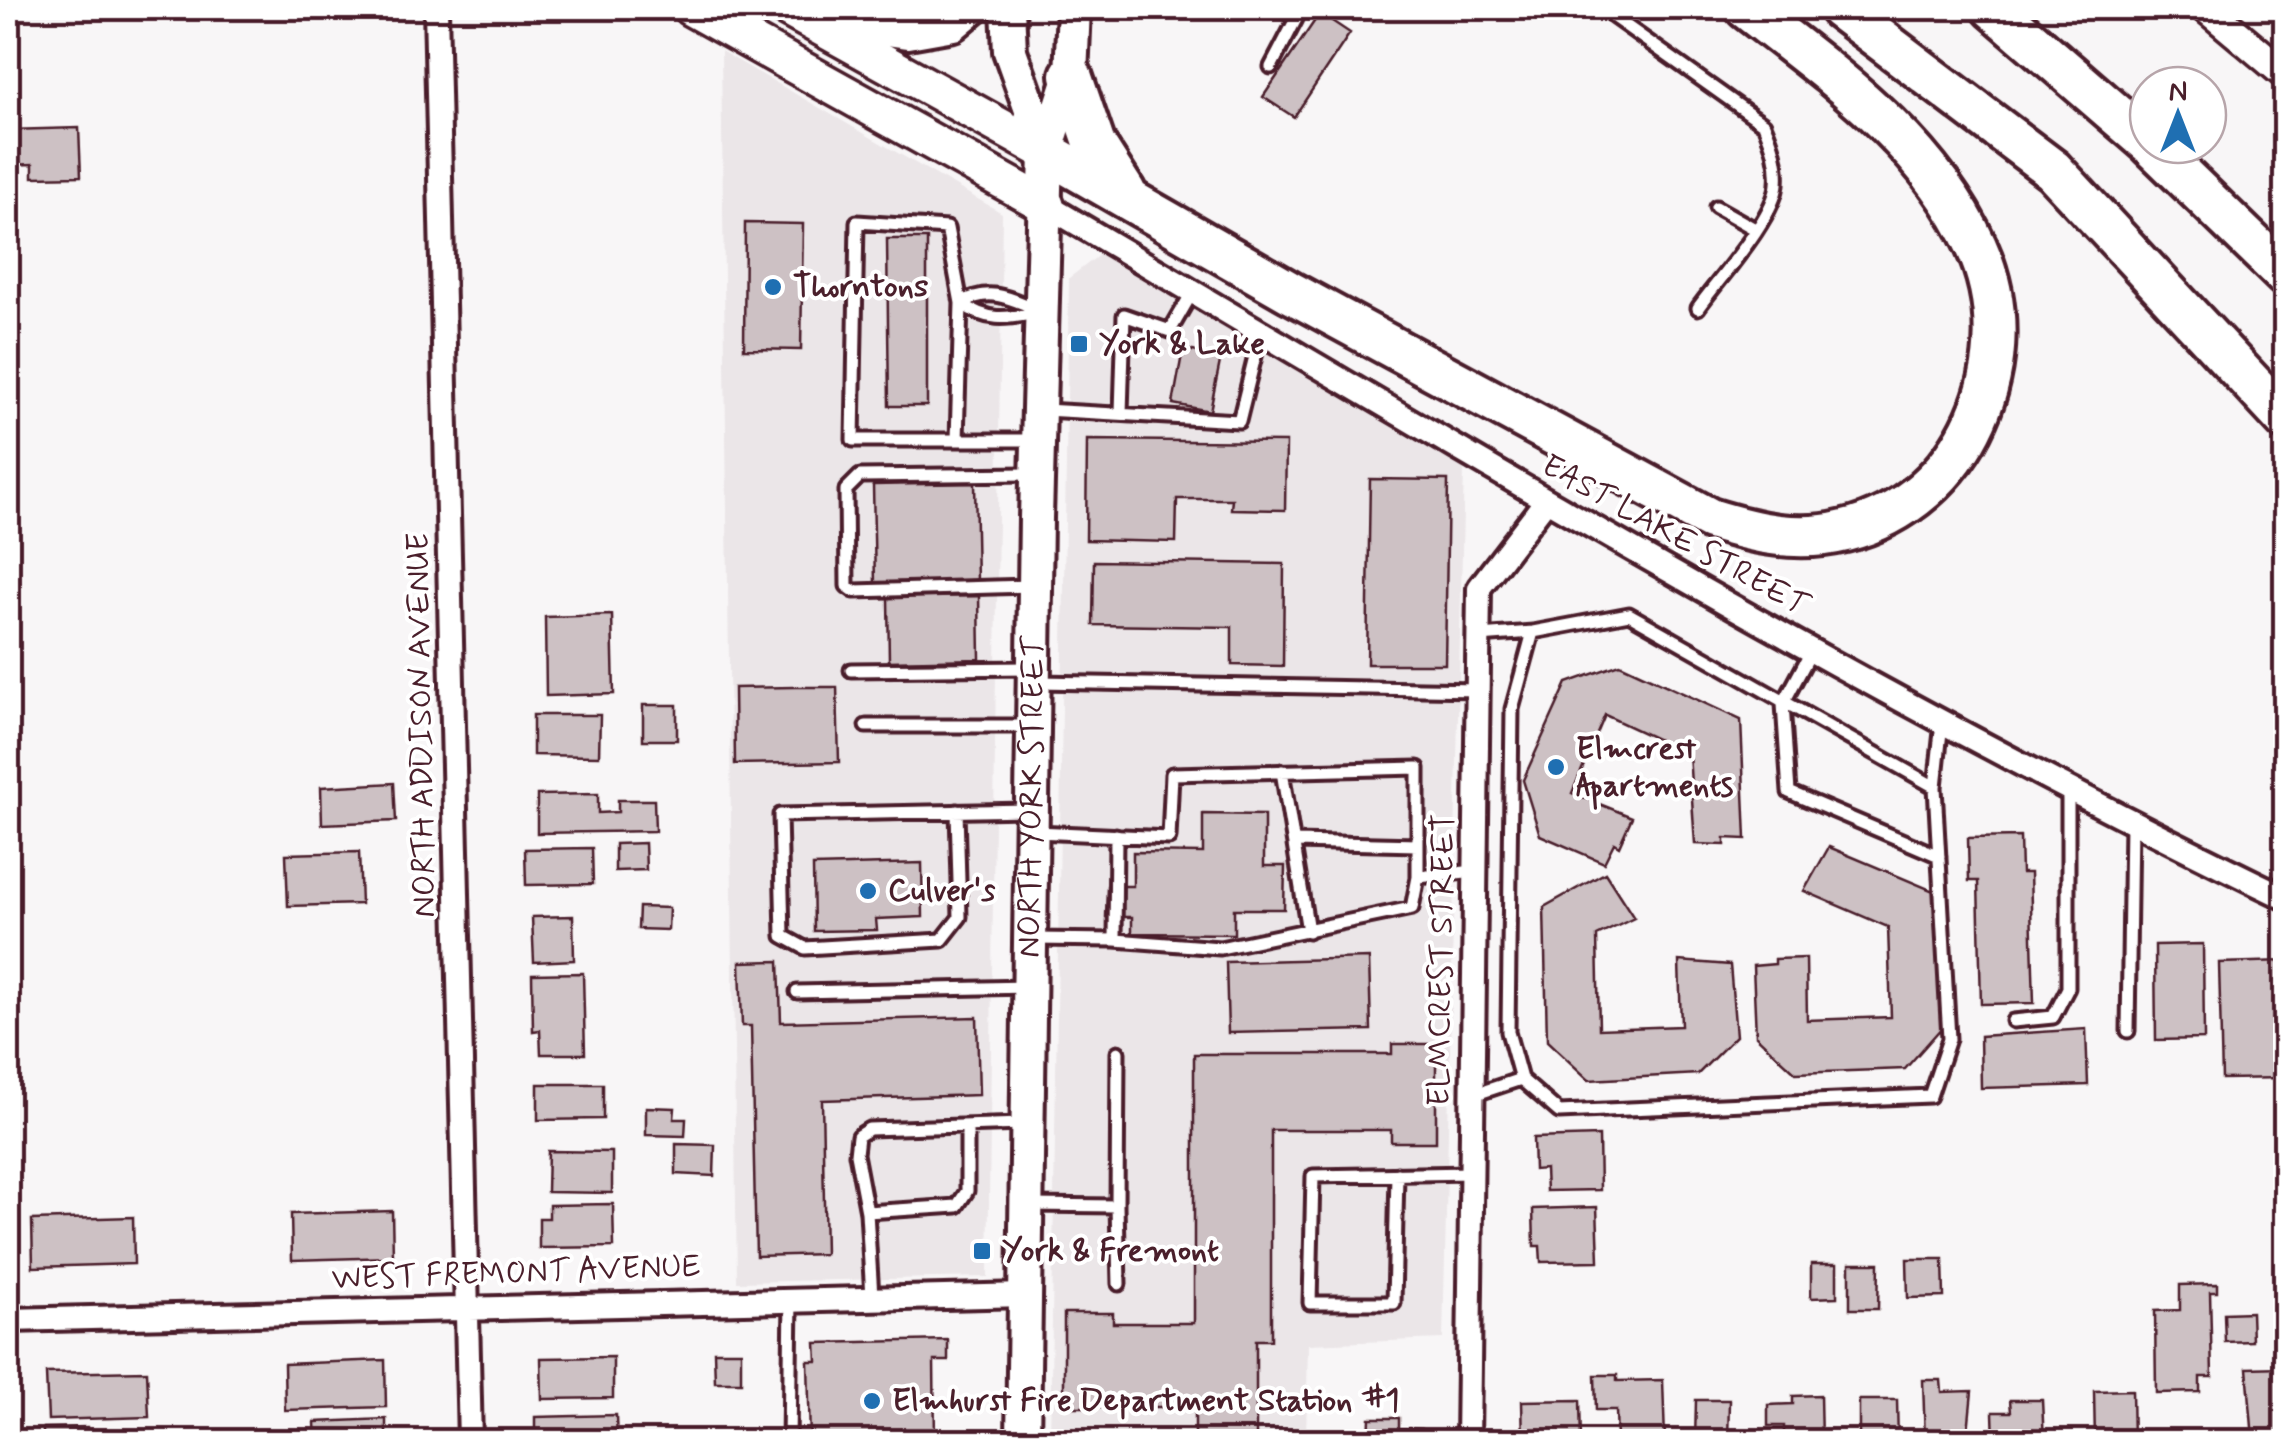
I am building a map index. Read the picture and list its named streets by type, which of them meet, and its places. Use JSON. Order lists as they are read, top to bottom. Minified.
{"streets":{"main road":["NORTH YORK STREET"],"street":["EAST LAKE STREET","NORTH ADDISON AVENUE","ELMCREST STREET","WEST FREMONT AVENUE"]},"crossings":[["EAST LAKE STREET","NORTH YORK STREET"],["EAST LAKE STREET","ELMCREST STREET"],["NORTH ADDISON AVENUE","WEST FREMONT AVENUE"],["NORTH YORK STREET","WEST FREMONT AVENUE"]],"places":{"other":["Thorntons","Elmcrest Apartments","Culver's","Elmhurst Fire Department Station #1"],"transit":["York & Lake","York & Fremont"]},"north":"top"}
